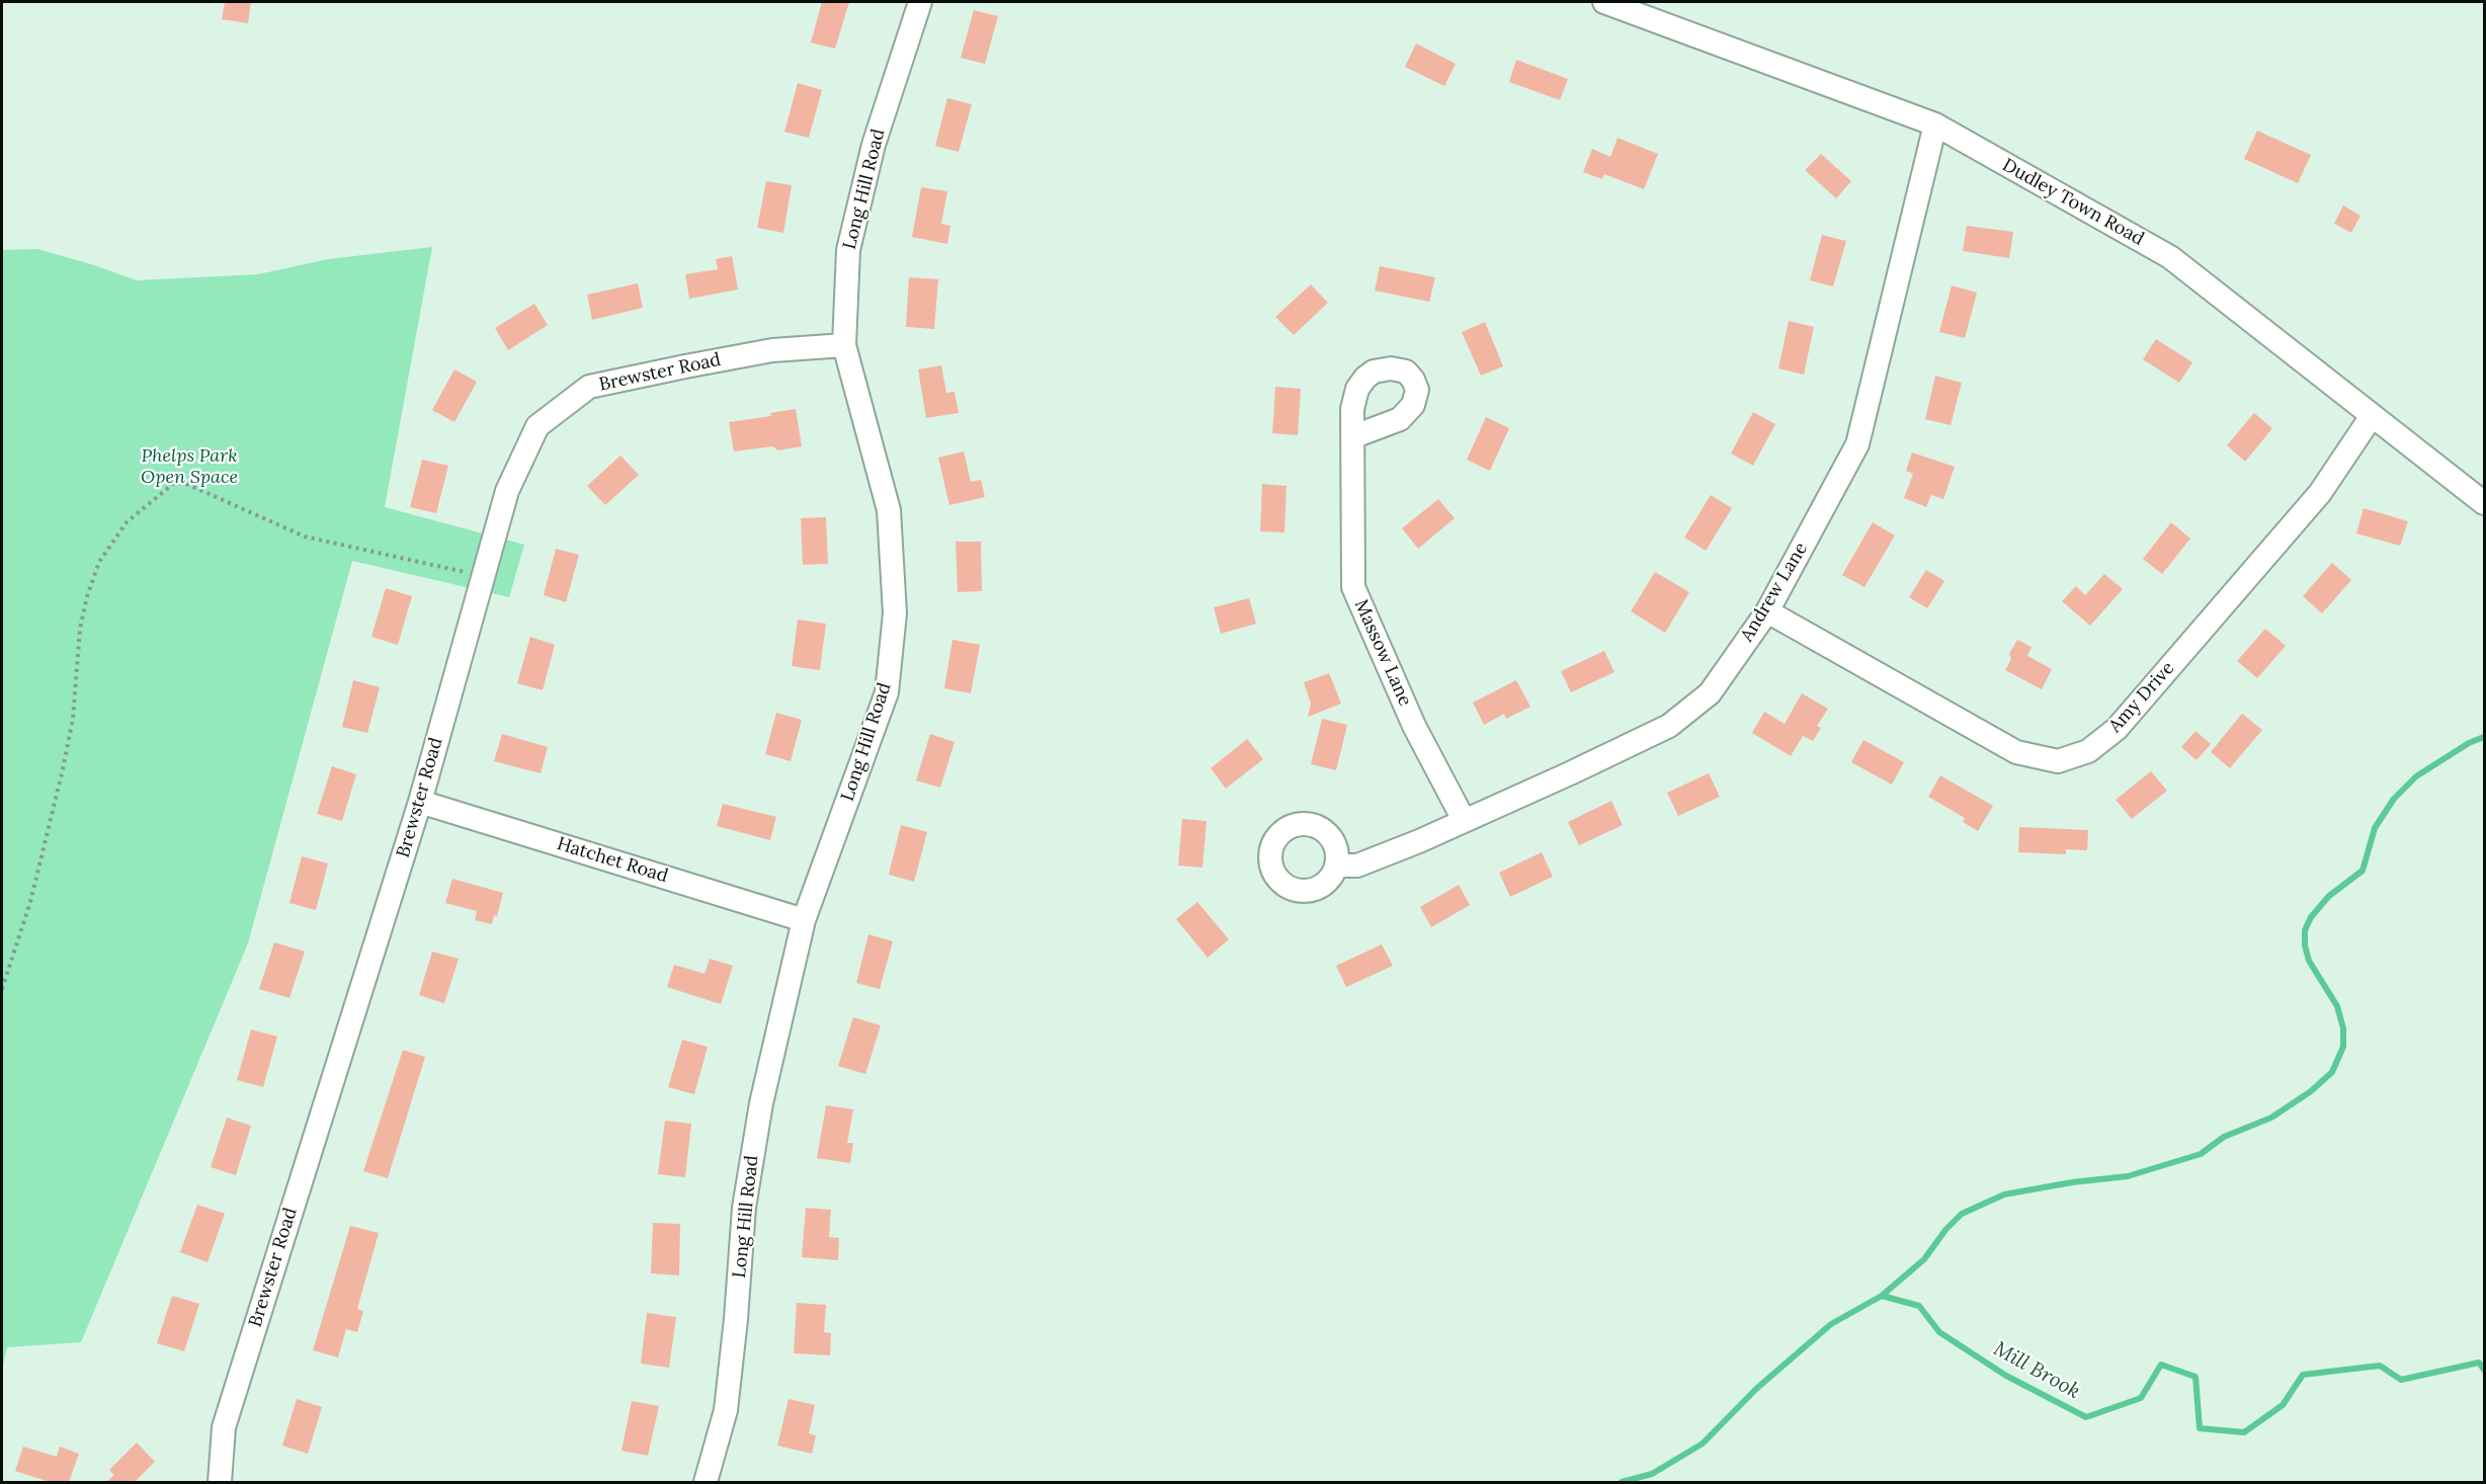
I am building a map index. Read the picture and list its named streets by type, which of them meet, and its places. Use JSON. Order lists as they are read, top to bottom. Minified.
{"streets":{"street":["Long Hill Road","Dudley Town Road","Brewster Road","Andrew Lane","Massow Lane","Amy Drive","Hatchet Road"]},"crossings":[["Long Hill Road","Brewster Road"],["Long Hill Road","Hatchet Road"],["Dudley Town Road","Andrew Lane"],["Dudley Town Road","Amy Drive"],["Brewster Road","Hatchet Road"],["Andrew Lane","Massow Lane"],["Andrew Lane","Amy Drive"]],"water":["Mill Brook"],"parks":["Phelps Park Open Space"]}
